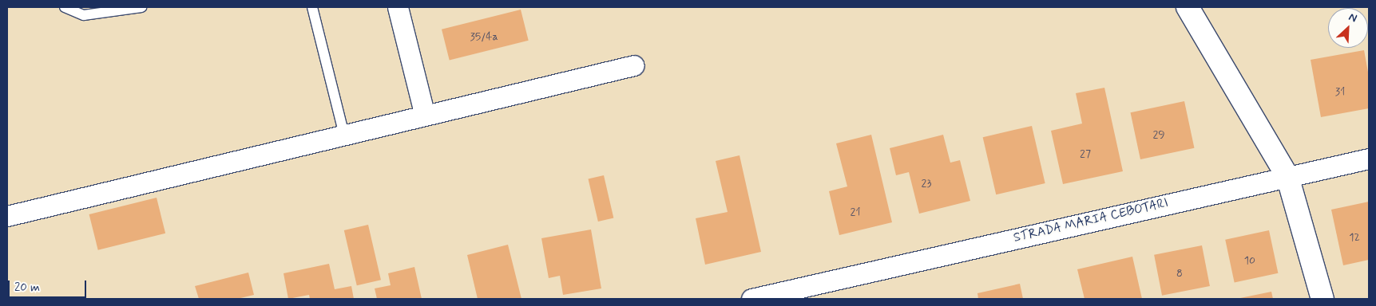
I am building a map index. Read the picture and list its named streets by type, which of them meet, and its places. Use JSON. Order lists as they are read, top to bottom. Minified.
{"streets":{"street":["STRADA MARIA CEBOTARI"]},"house_numbers":["35/4a","31","29","27","23","21","12","10","8"],"scale_bar":"20 m","north":"top right"}
